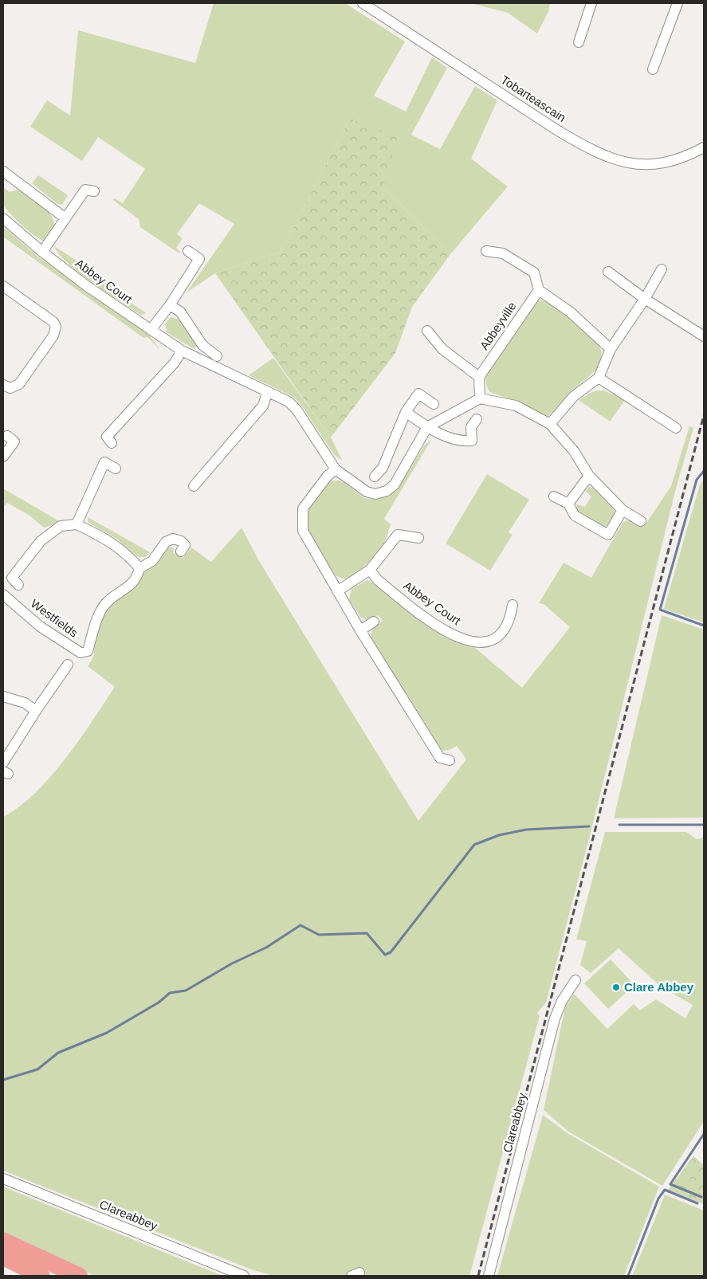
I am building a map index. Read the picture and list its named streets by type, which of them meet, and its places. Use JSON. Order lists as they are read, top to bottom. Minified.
{"streets":{"street":["Tobarteascain","Abbey Court","Abbeyville","Westfields","Clareabbey"]},"places":["Clare Abbey"]}
